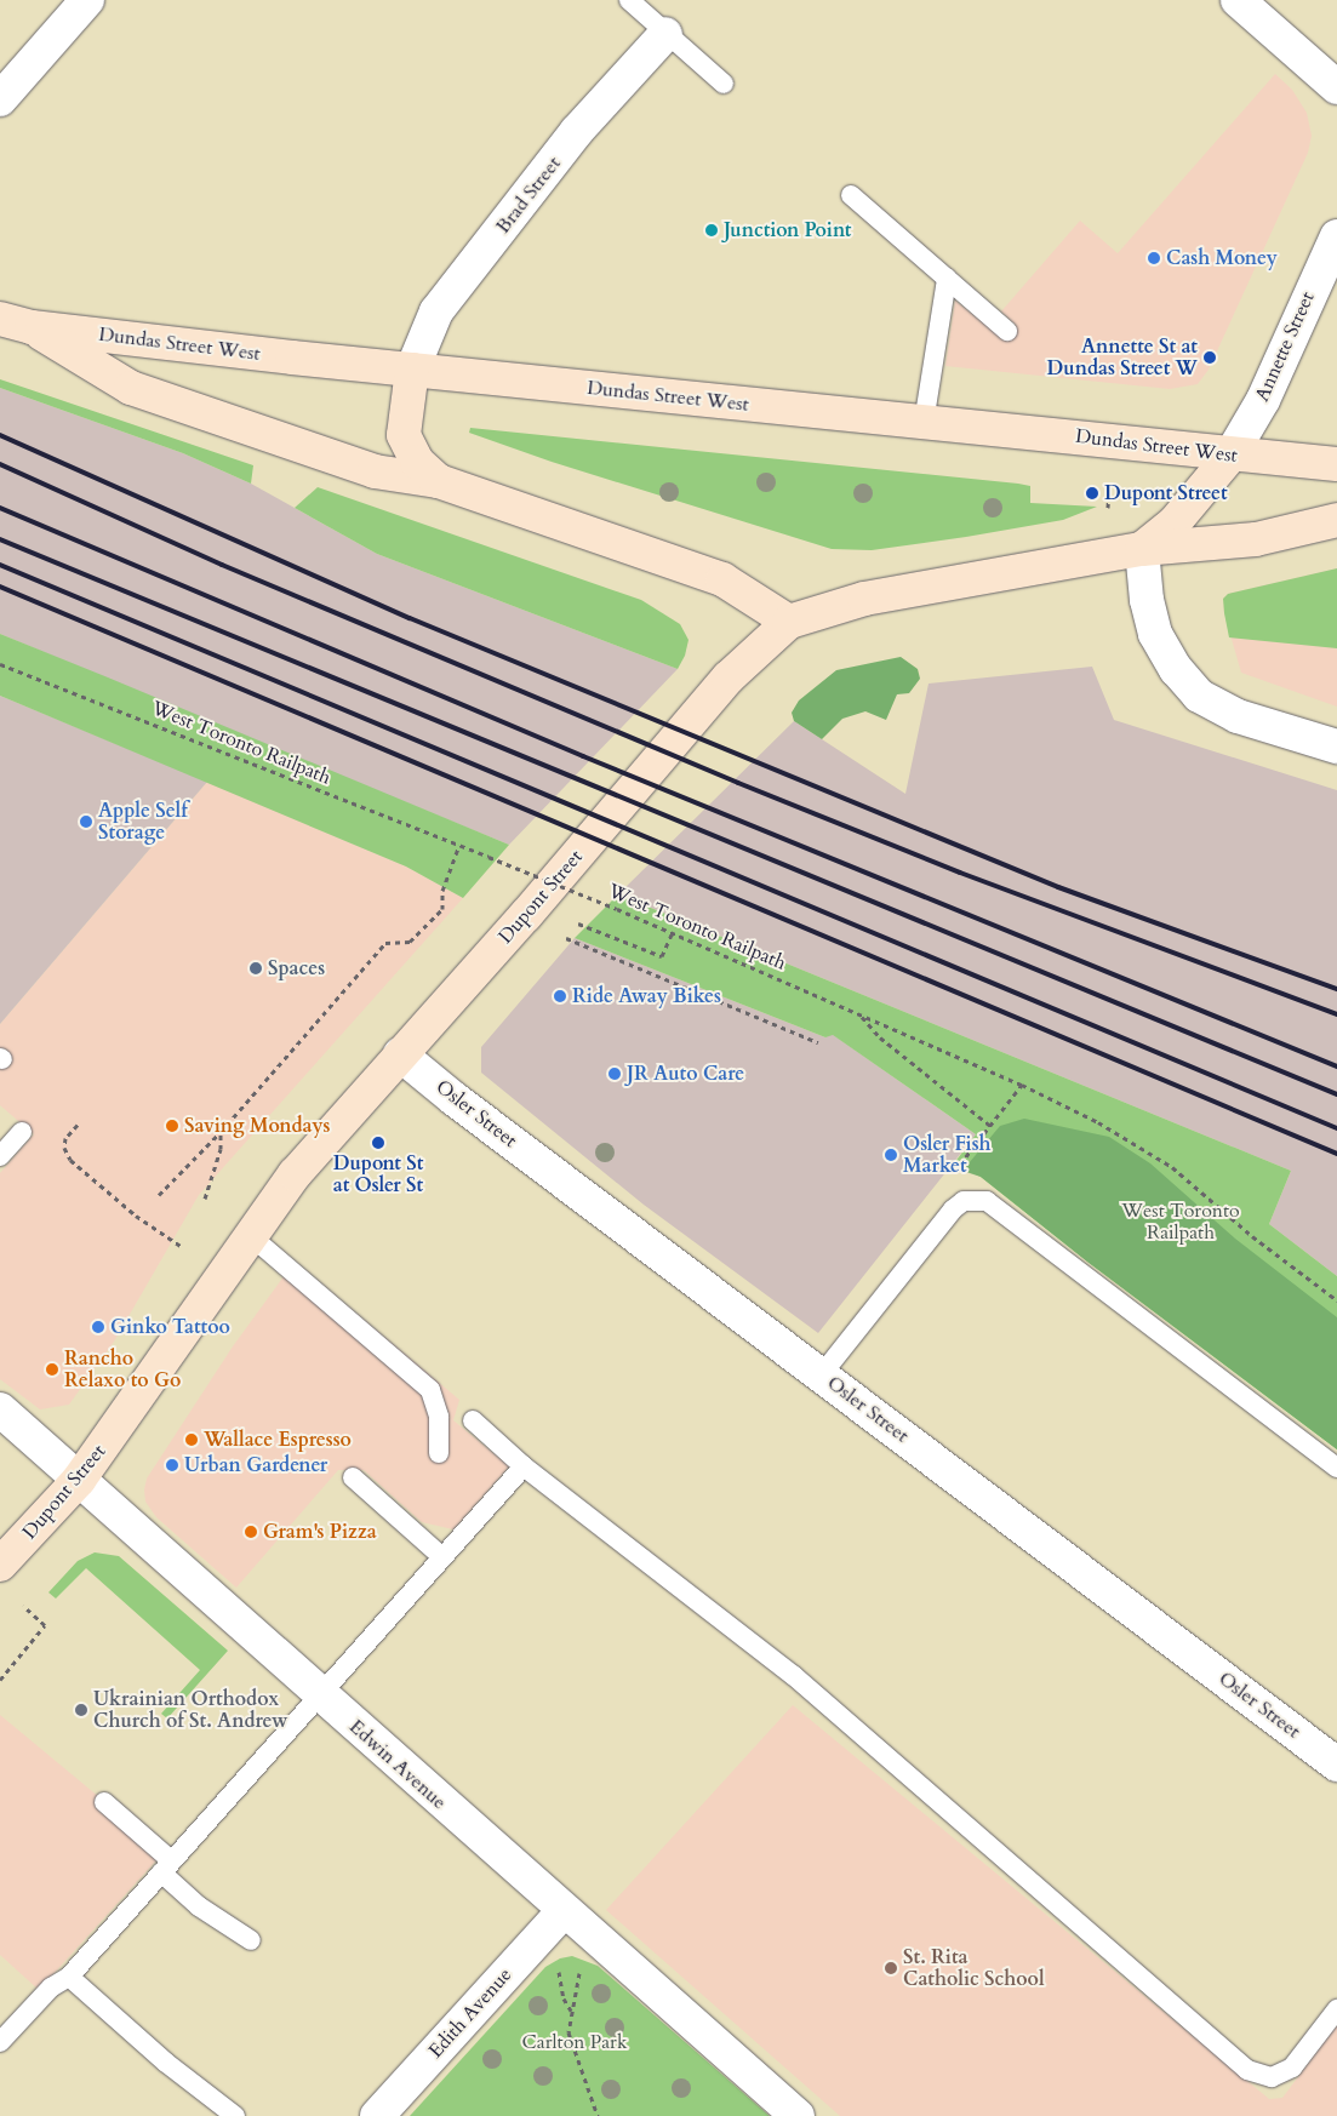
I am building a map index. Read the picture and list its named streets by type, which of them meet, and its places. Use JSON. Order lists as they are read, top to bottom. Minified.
{"streets":{"main road":["Dundas Street West","Dupont Street"],"street":["Brad Street","Annette Street","Osler Street","Edwin Avenue","Edith Avenue"],"path":["West Toronto Railpath"]},"crossings":[["Brad Street","Dundas Street West"],["Dundas Street West","Annette Street"],["Dundas Street West","Dupont Street"],["Annette Street","Dupont Street"],["Dupont Street","Osler Street"],["Dupont Street","Edwin Avenue"],["Edwin Avenue","Edith Avenue"]],"parks":["West Toronto Railpath","Carlton Park"],"places":["Junction Point","Cash Money","Annette St at Dundas Street W","Dupont Street","Apple Self Storage","Spaces","Ride Away Bikes","JR Auto Care","Saving Mondays","Dupont St at Osler St","Osler Fish Market","Ginko Tattoo","Rancho Relaxo to Go","Wallace Espresso","Urban Gardener","Gram's Pizza","Ukrainian Orthodox Church of St. Andrew","St. Rita Catholic School"]}
